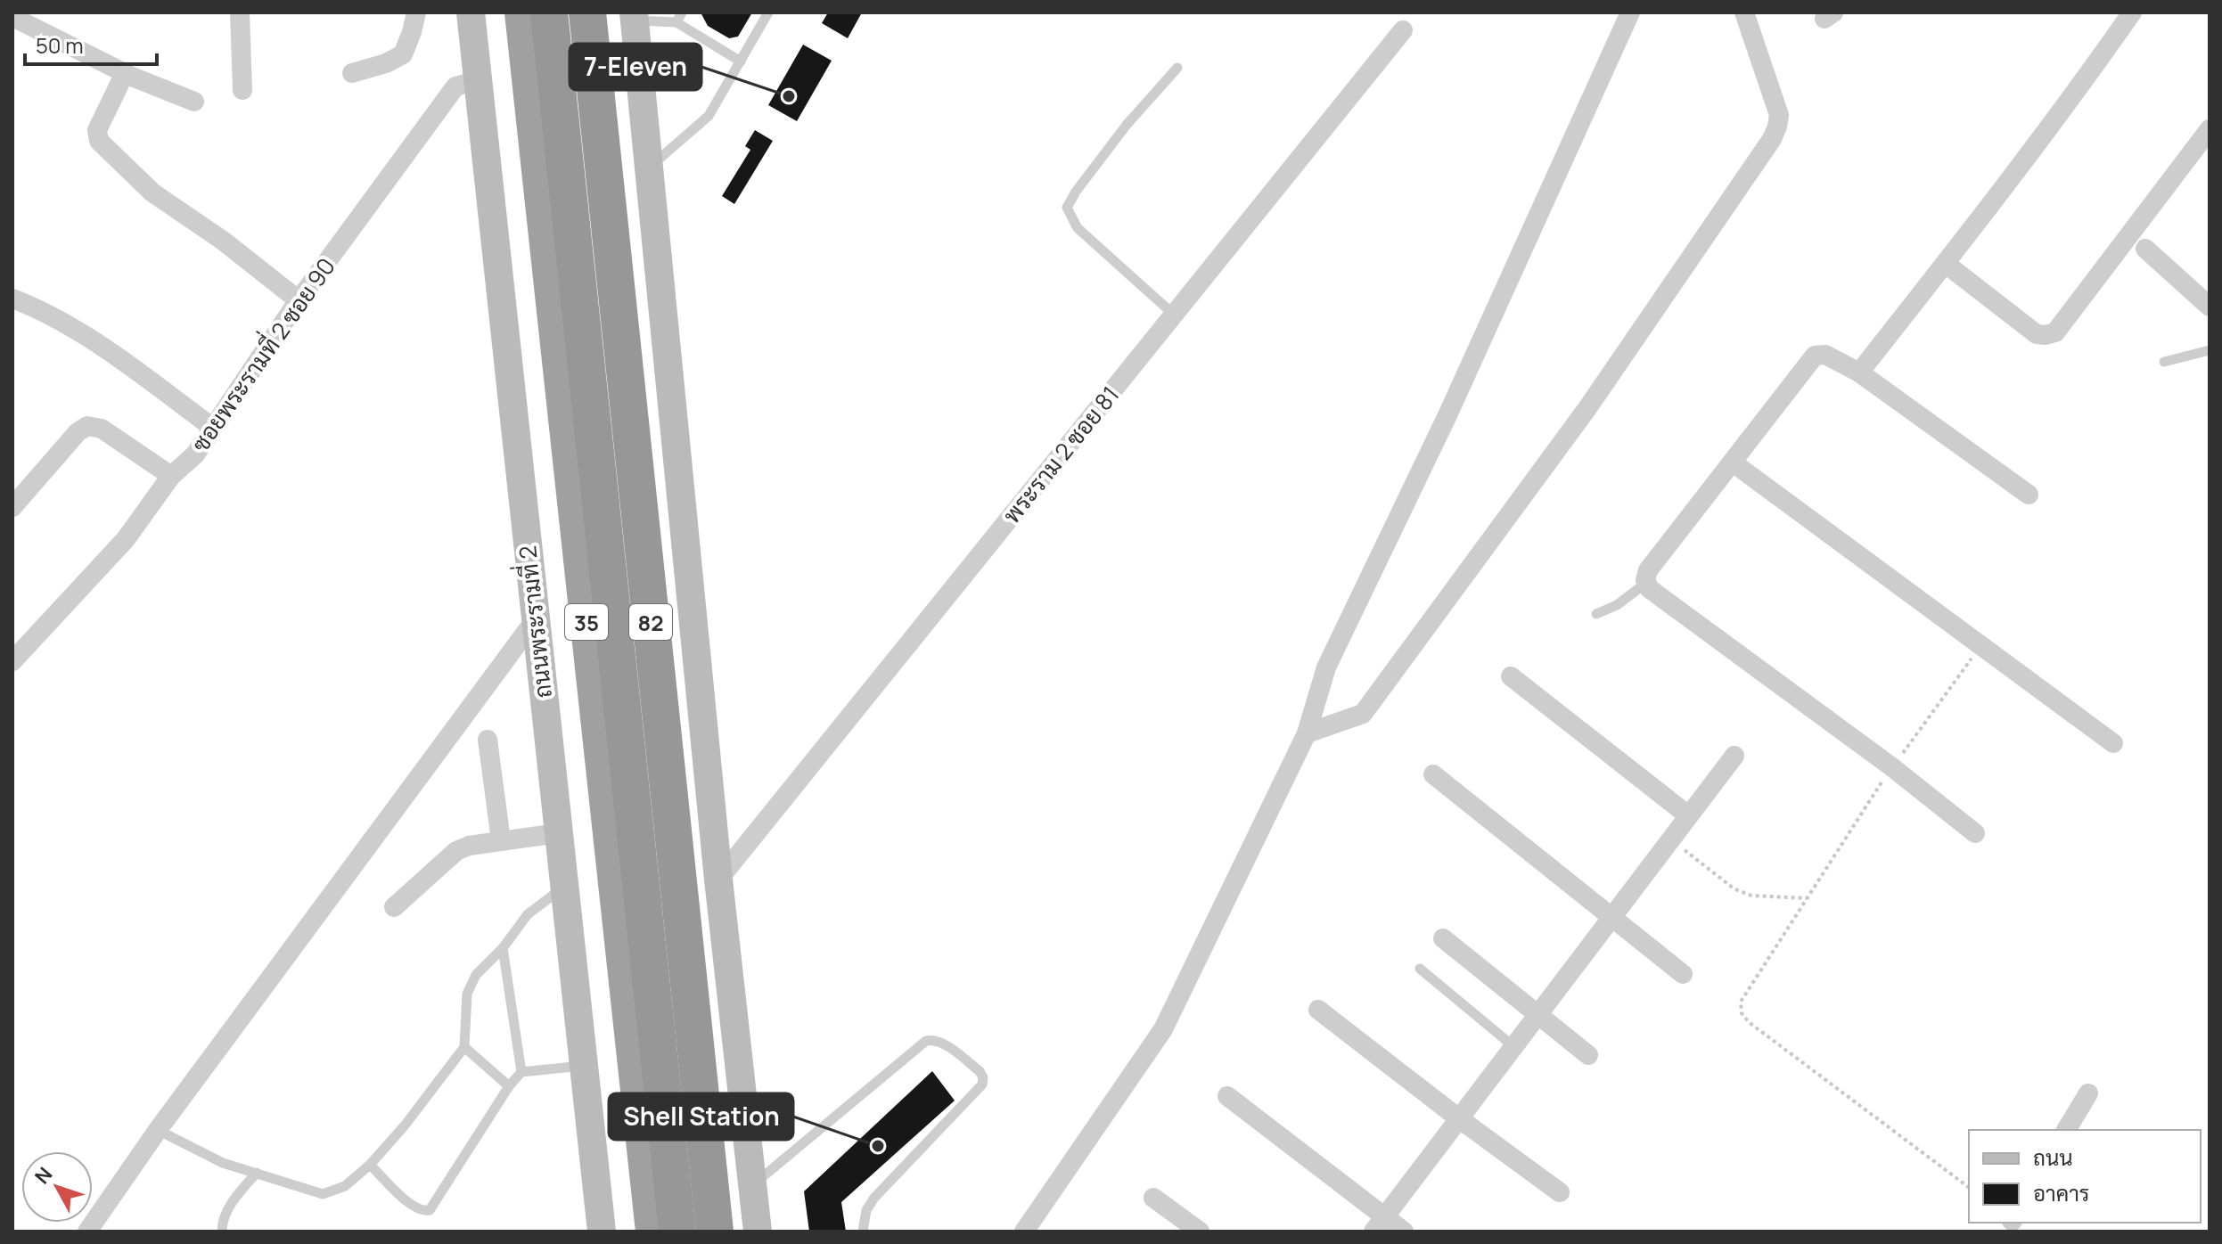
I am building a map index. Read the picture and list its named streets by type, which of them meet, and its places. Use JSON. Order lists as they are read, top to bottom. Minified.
{"streets":{"highway":["35","82"],"main road":["ถนนพระรามที่ 2"],"street":["ซอยพระรามที่ 2 ซอย 90","พระราม 2 ซอย 81"]},"crossings":[["ซอยพระรามที่ 2 ซอย 90","ถนนพระรามที่ 2"]],"places":["7-Eleven","Shell Station"],"legend":["ถนน","อาคาร"],"scale_bar":"50 m","north":"top left"}
